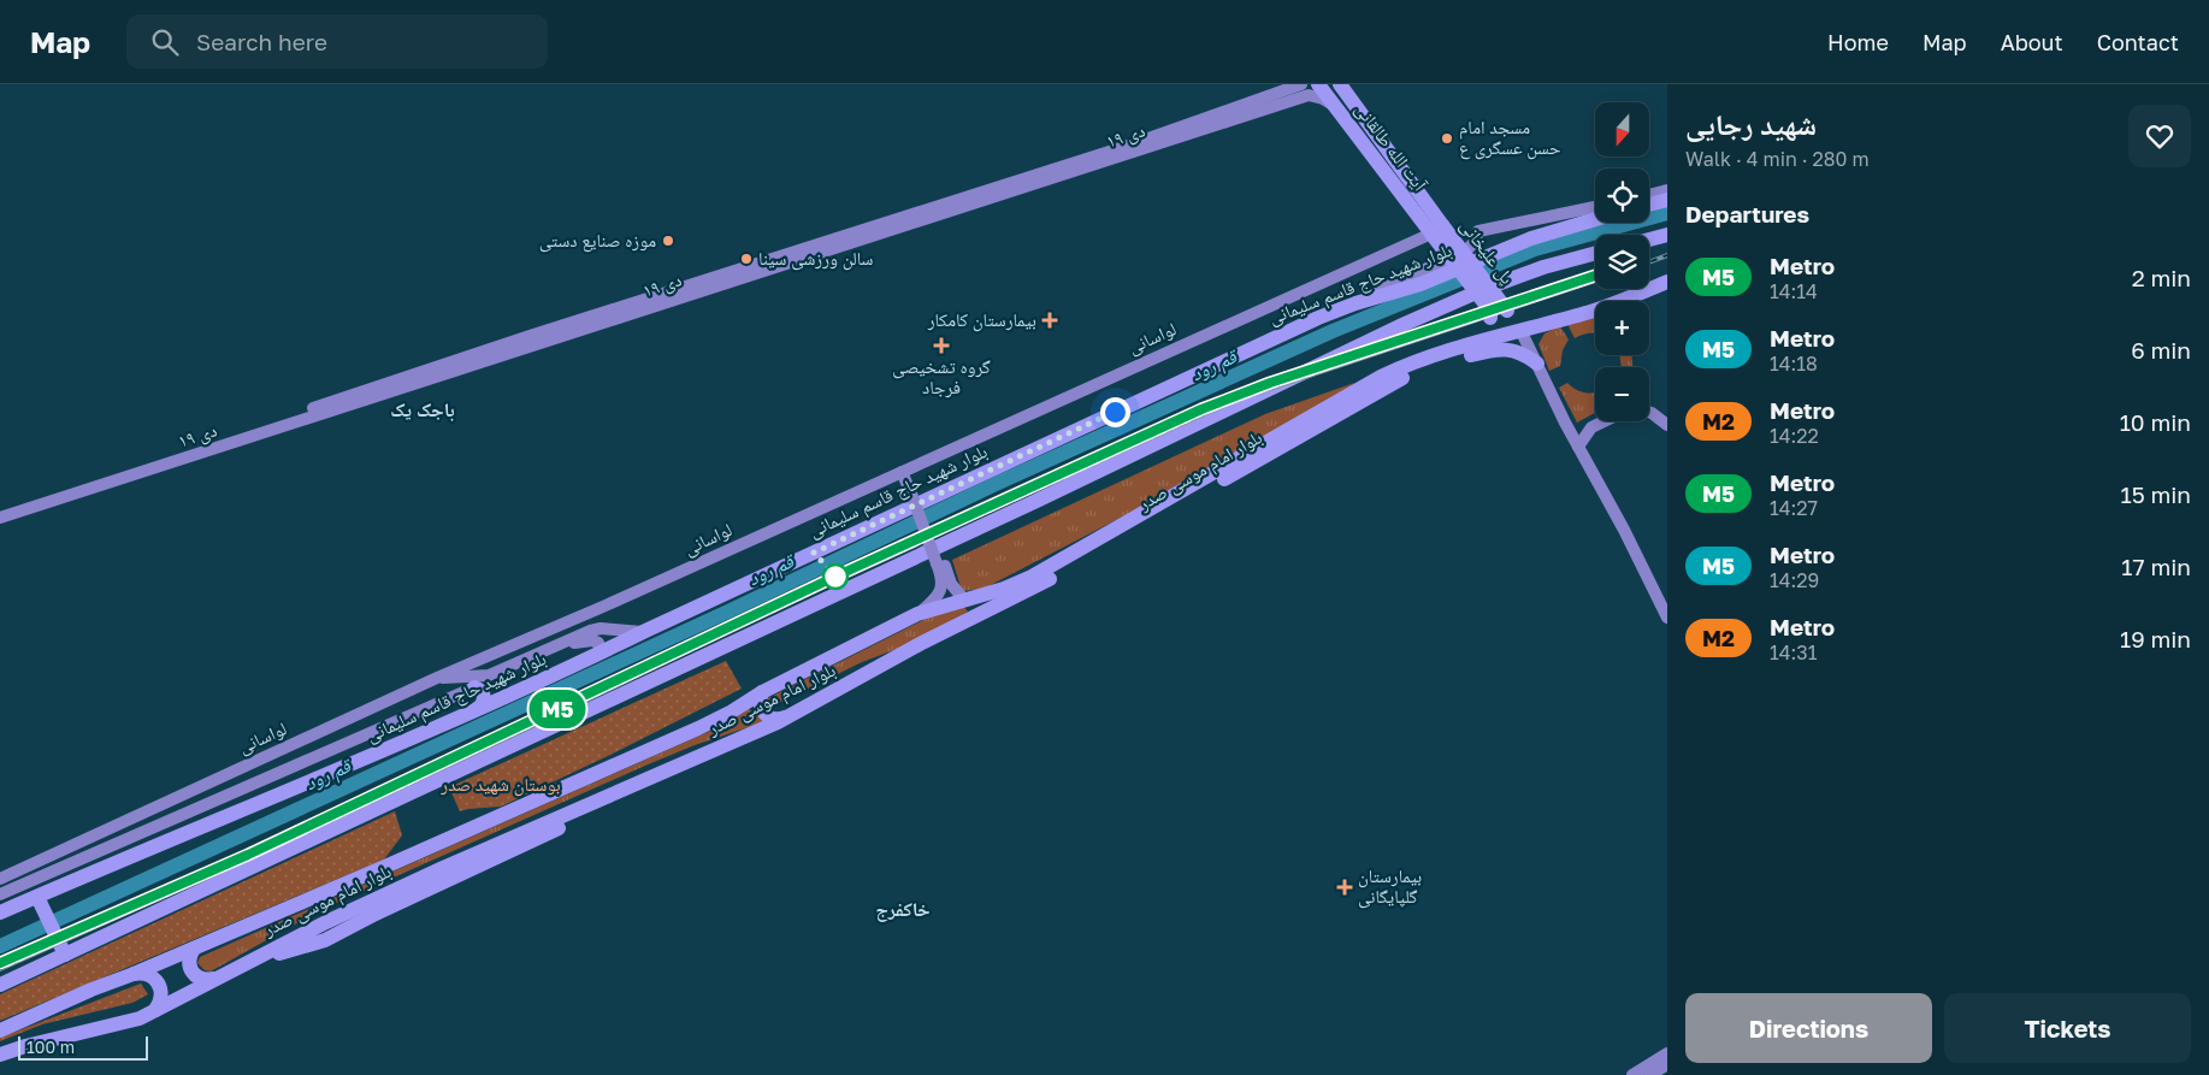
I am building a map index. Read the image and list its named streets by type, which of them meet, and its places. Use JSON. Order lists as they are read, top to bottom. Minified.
{"streets":{"main road":["۱۹ دی","آیت الله طالقانی","پل علیخانی","بلوار شهید حاج قاسم سلیمانی","لواسانی","بلوار امام موسی صدر"]},"crossings":[["۱۹ دی","آیت الله طالقانی"],["آیت الله طالقانی","پل علیخانی"],["آیت الله طالقانی","لواسانی"],["پل علیخانی","لواسانی"],["پل علیخانی","بلوار امام موسی صدر"]],"districts":["باجک یک","خاکفرج"],"water":["قم رود"],"parks":["بوستان شهید صدر"],"places":{"other":["مسجد امام حسن عسگری ع","موزه صنایع دستی","سالن ورزشی سینا"],"health":["بیمارستان کامکار","گروه تشخیصی فرجاد","بیمارستان گلپایگانی"]},"lines":["metro line M5"],"scale_bar":"100 m","north":"bottom","page":{"header":"Map","search":"Search here","nav":["Home","Map","About","Contact"],"on_map":"M5","heading":[["شهید رجایی","Walk · 4 min · 280 m"],"Departures"],"map_buttons":["+","−"],"list":[{"mark":"M5","name":"Metro","note":"14:14","value":"2 min"},{"mark":"M5","name":"Metro","note":"14:18","value":"6 min"},{"mark":"M2","name":"Metro","note":"14:22","value":"10 min"},{"mark":"M5","name":"Metro","note":"14:27","value":"15 min"},{"mark":"M5","name":"Metro","note":"14:29","value":"17 min"},{"mark":"M2","name":"Metro","note":"14:31","value":"19 min"}],"buttons":["Directions","Tickets"],"scale":"100 m"}}
